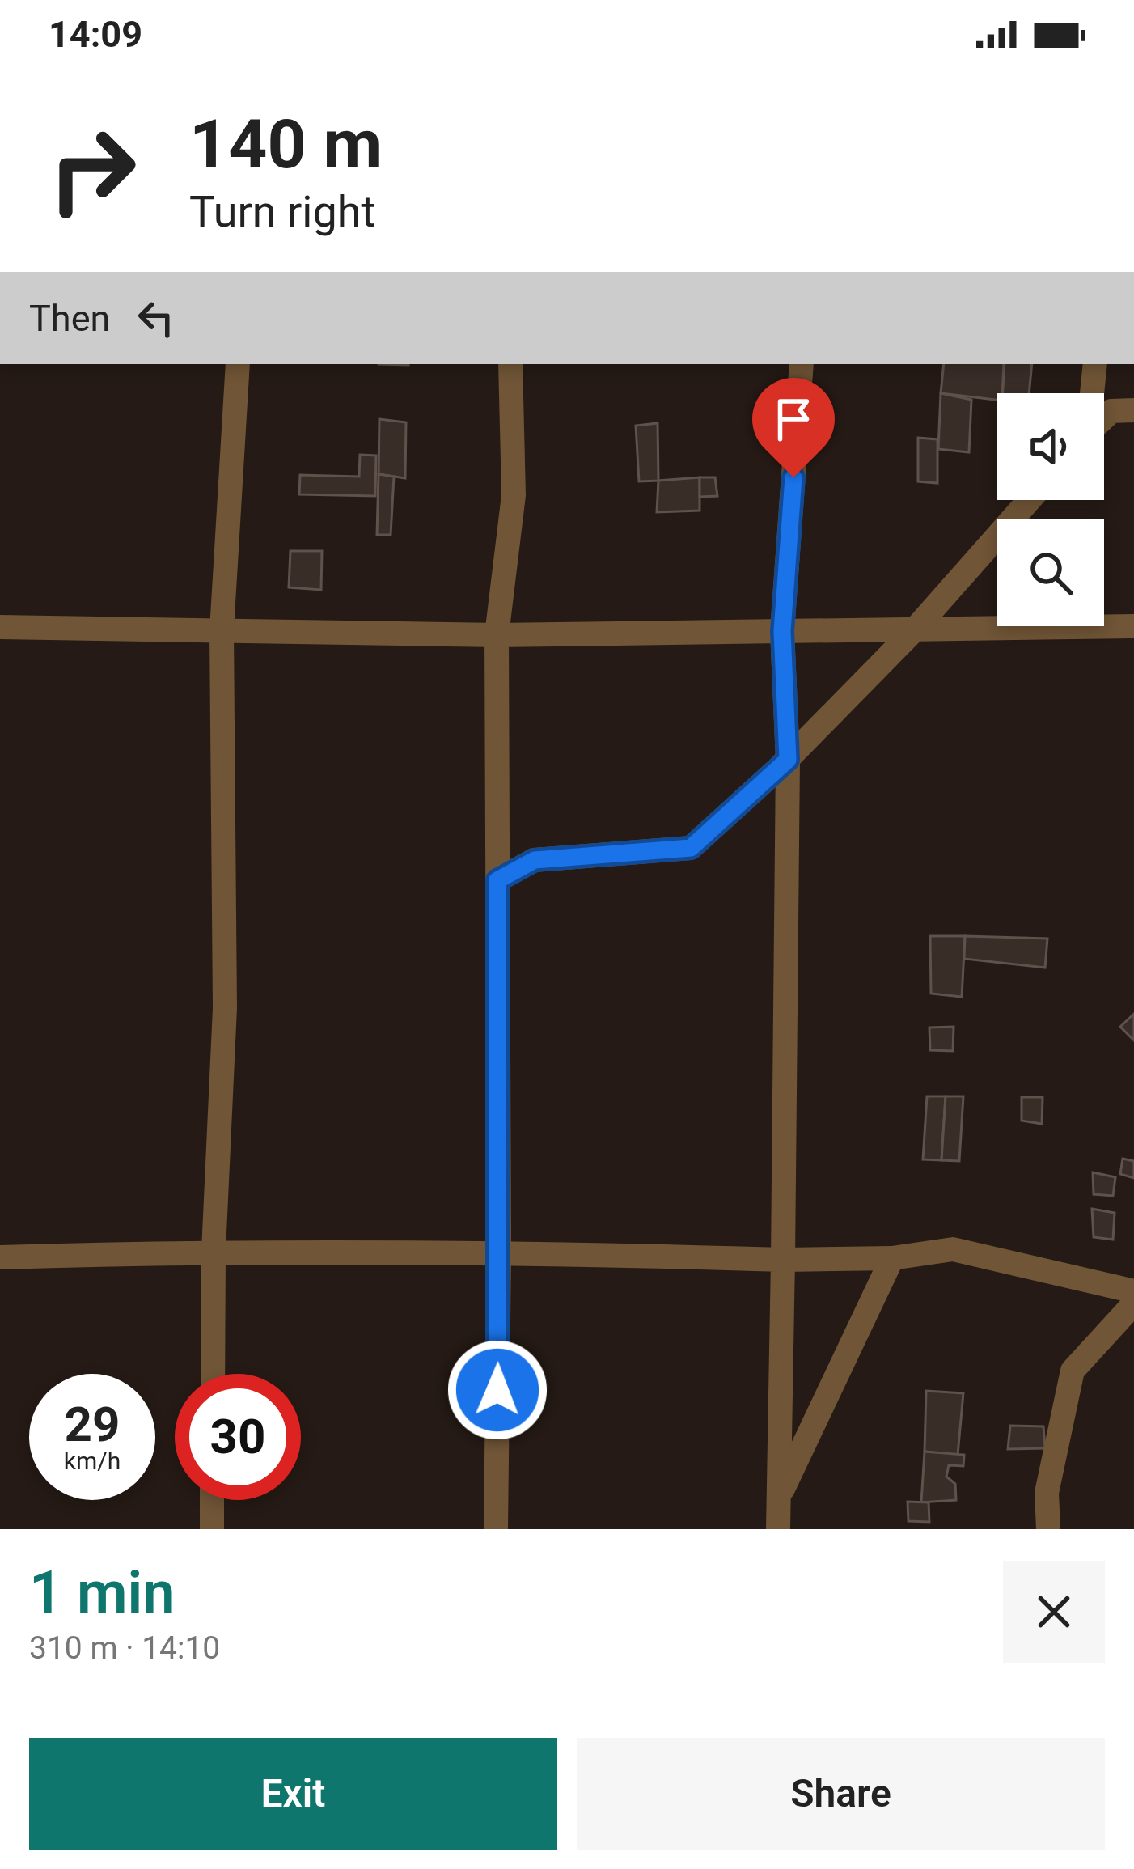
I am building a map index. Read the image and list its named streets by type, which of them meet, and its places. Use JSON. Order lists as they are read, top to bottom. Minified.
{"page":{"status":"14:09","turn":["140 m","Turn right"],"then":"Then","speed":"29 km/h","limit":"30","heading":["1 min","310 m · 14:10"],"buttons":["Exit","Share"]}}
